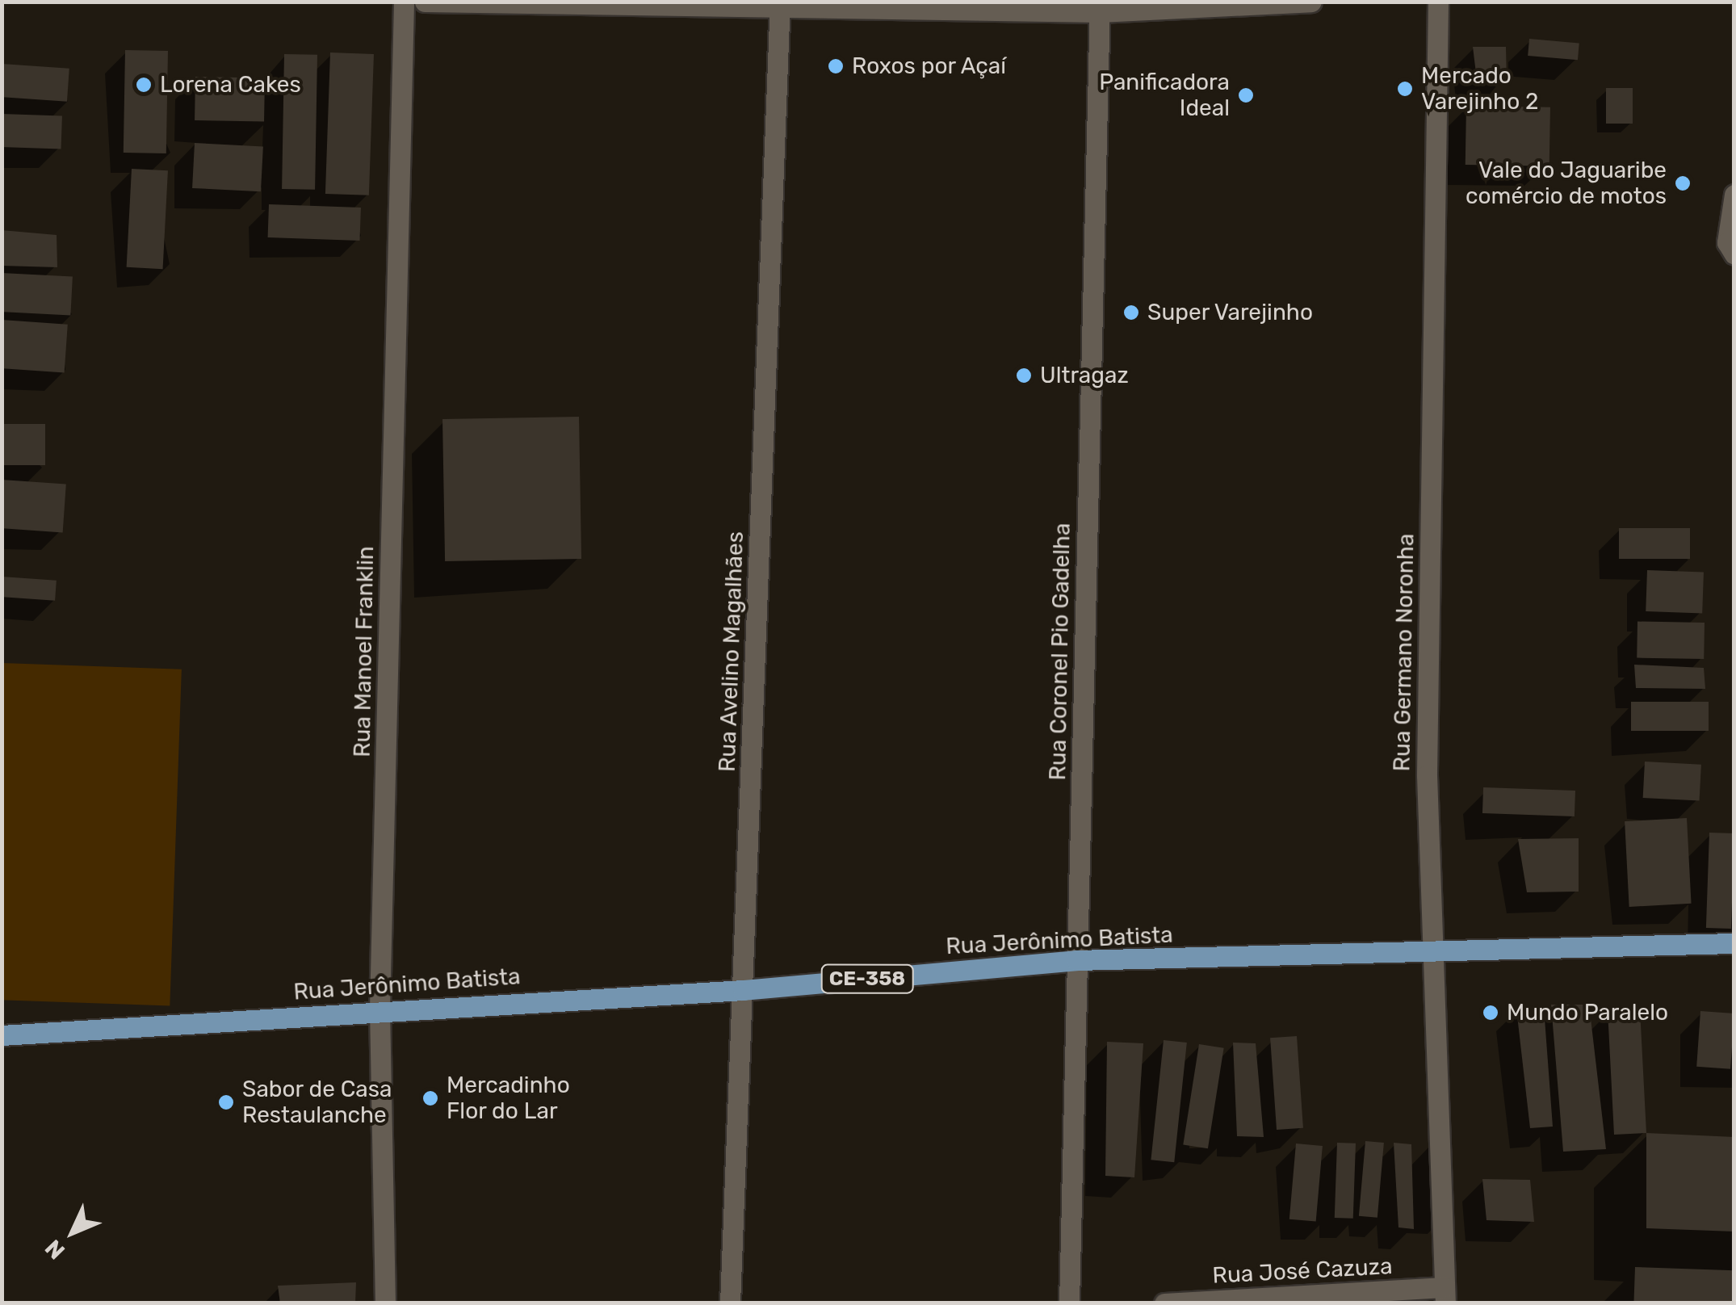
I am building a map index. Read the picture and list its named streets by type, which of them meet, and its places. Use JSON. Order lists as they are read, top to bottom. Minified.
{"streets":{"main road":["Rua Jerônimo Batista","CE-358"],"street":["Rua Manoel Franklin","Rua Avelino Magalhães","Rua Coronel Pio Gadelha","Rua Germano Noronha","Rua José Cazuza"]},"crossings":[["Rua Manoel Franklin","Rua Jerônimo Batista"],["Rua Avelino Magalhães","Rua Jerônimo Batista"],["Rua Coronel Pio Gadelha","Rua Jerônimo Batista"],["Rua Germano Noronha","Rua Jerônimo Batista"],["Rua Germano Noronha","Rua José Cazuza"]],"places":["Roxos por Açaí","Lorena Cakes","Mercado Varejinho 2","Panificadora Ideal","Vale do Jaguaribe comércio de motos","Super Varejinho","Ultragaz","Mundo Paralelo","Mercadinho Flor do Lar","Sabor de Casa Restaulanche"],"north":"bottom left"}
